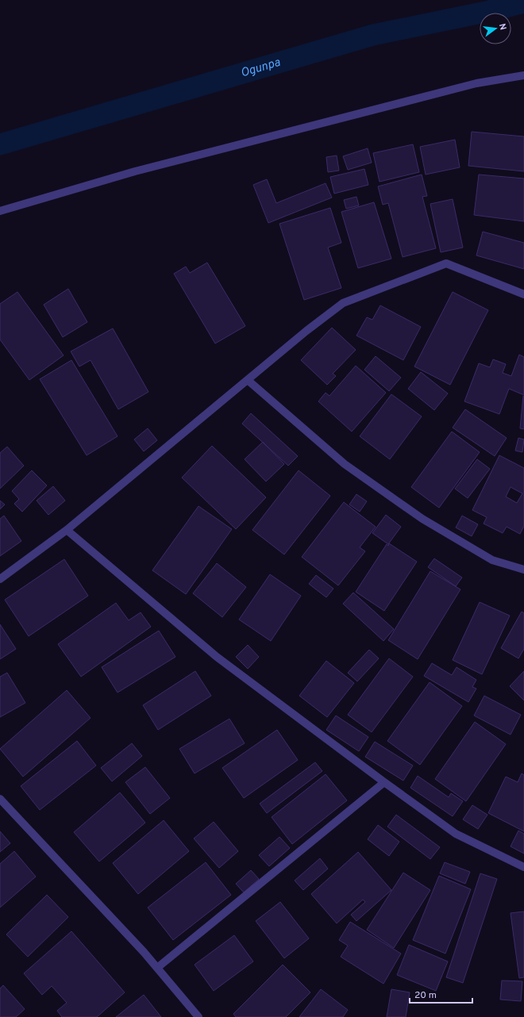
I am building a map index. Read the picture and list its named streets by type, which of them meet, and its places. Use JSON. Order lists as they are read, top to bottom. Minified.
{"water":["Ogunpa"],"scale_bar":"20 m","north":"right"}
